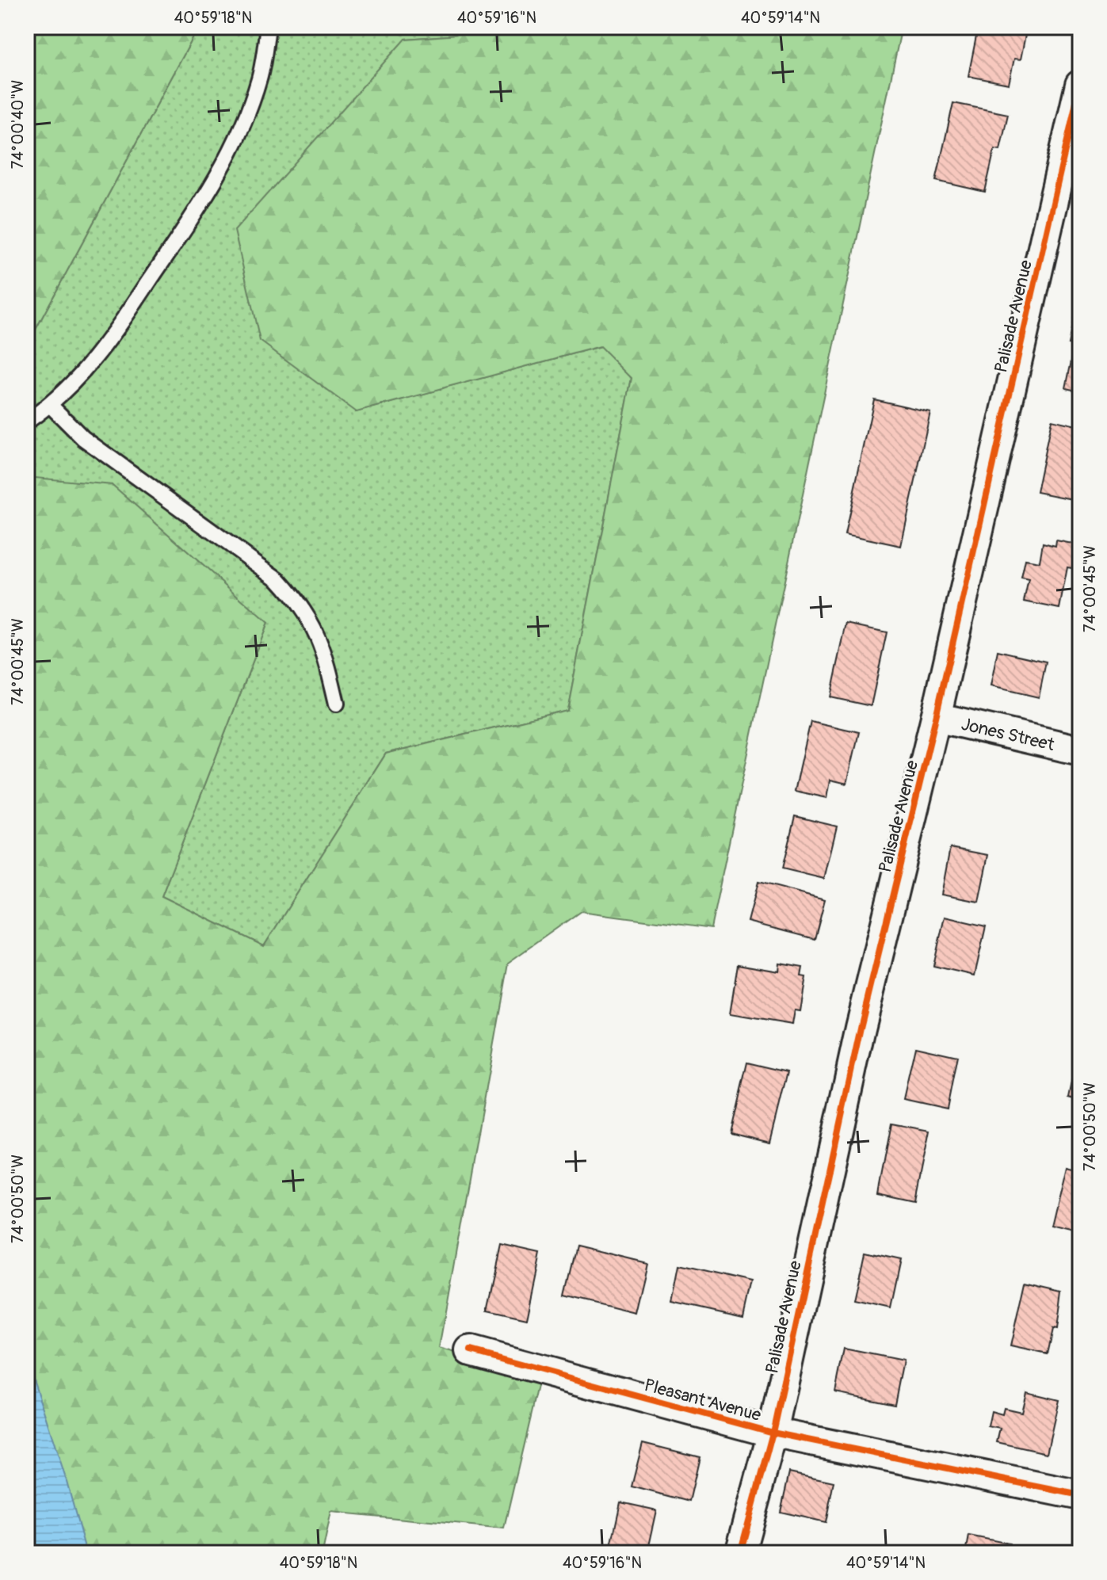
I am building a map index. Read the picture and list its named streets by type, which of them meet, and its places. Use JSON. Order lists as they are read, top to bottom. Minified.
{"streets":{"street":["Palisade Avenue","Jones Street","Pleasant Avenue"]},"crossings":[["Palisade Avenue","Jones Street"],["Palisade Avenue","Pleasant Avenue"]],"coordinates":["40°59'18\"N","40°59'16\"N","40°59'14\"N","74°00'40\"W","74°00'45\"W","74°00'50\"W"]}
